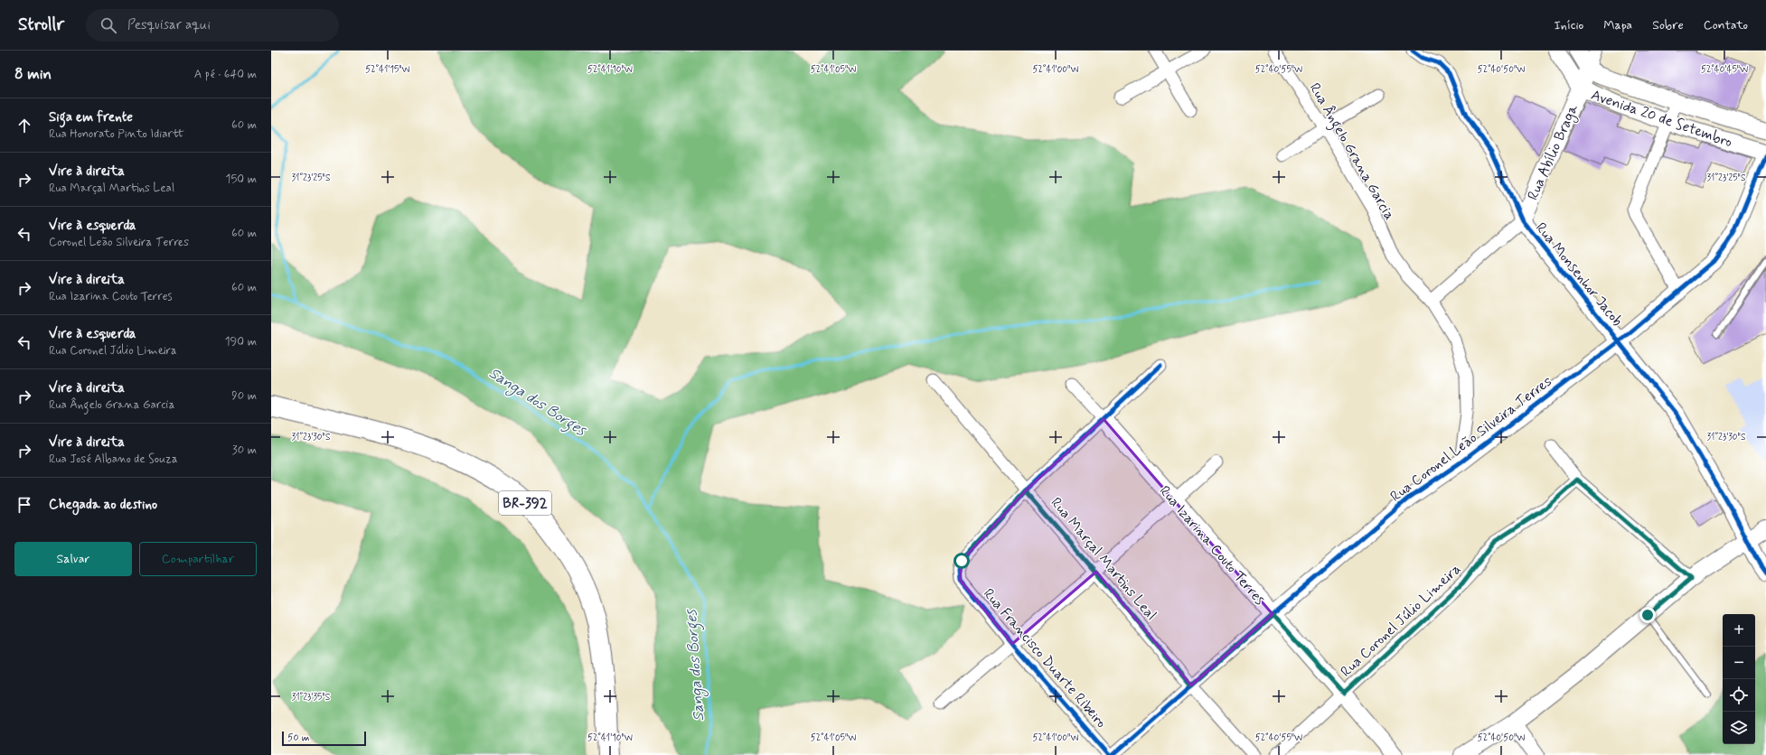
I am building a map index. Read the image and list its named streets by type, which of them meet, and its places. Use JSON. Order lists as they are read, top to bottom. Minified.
{"streets":{"highway":["BR-392"],"street":["Avenida 20 de Setembro","Rua Ângelo Grana Garcia","Rua Abílio Braga","Rua Monsenhor Jacob","Rua Coronel Leão Silveira Terres","Rua Izarina Couto Terres","Rua Marçal Martins Leal","Rua Coronel Júlio Limeira","Rua Francisco Duarte Ribeiro"]},"crossings":[["Avenida 20 de Setembro","Rua Abílio Braga"],["Avenida 20 de Setembro","Rua Coronel Leão Silveira Terres"],["Rua Ângelo Grana Garcia","Rua Abílio Braga"],["Rua Ângelo Grana Garcia","Rua Coronel Leão Silveira Terres"],["Rua Abílio Braga","Rua Monsenhor Jacob"],["Rua Monsenhor Jacob","Rua Coronel Leão Silveira Terres"],["Rua Coronel Leão Silveira Terres","Rua Izarina Couto Terres"],["Rua Izarina Couto Terres","Rua Coronel Júlio Limeira"],["Rua Marçal Martins Leal","Rua Francisco Duarte Ribeiro"]],"water":["Sanga dos Borges"],"scale_bar":"50 m","page":{"header":"Strollr","search":"Pesquisar aqui","nav":["Início","Mapa","Sobre","Contato"],"heading":["8 min","A pé · 640 m"],"list":[["Siga em frente","Rua Honorato Pinto Idiartt","60 m"],["Vire à direita","Rua Marçal Martins Leal","150 m"],["Vire à esquerda","Coronel Leão Silveira Terres","60 m"],["Vire à direita","Rua Izarina Couto Terres","60 m"],["Vire à esquerda","Rua Coronel Júlio Limeira","190 m"],["Vire à direita","Rua Ângelo Grana Garcia","90 m"],["Vire à direita","Rua José Albano de Souza","30 m"],"Chegada ao destino"],"buttons":["Salvar","Compartilhar"],"map_buttons":["+","−"],"scale":"50 m"},"coordinates":["52°41'15\"W","52°41'10\"W","52°41'05\"W","52°41'00\"W","52°40'55\"W","52°40'50\"W","52°40'45\"W","31°23'25\"S","31°23'30\"S","31°23'35\"S"]}
